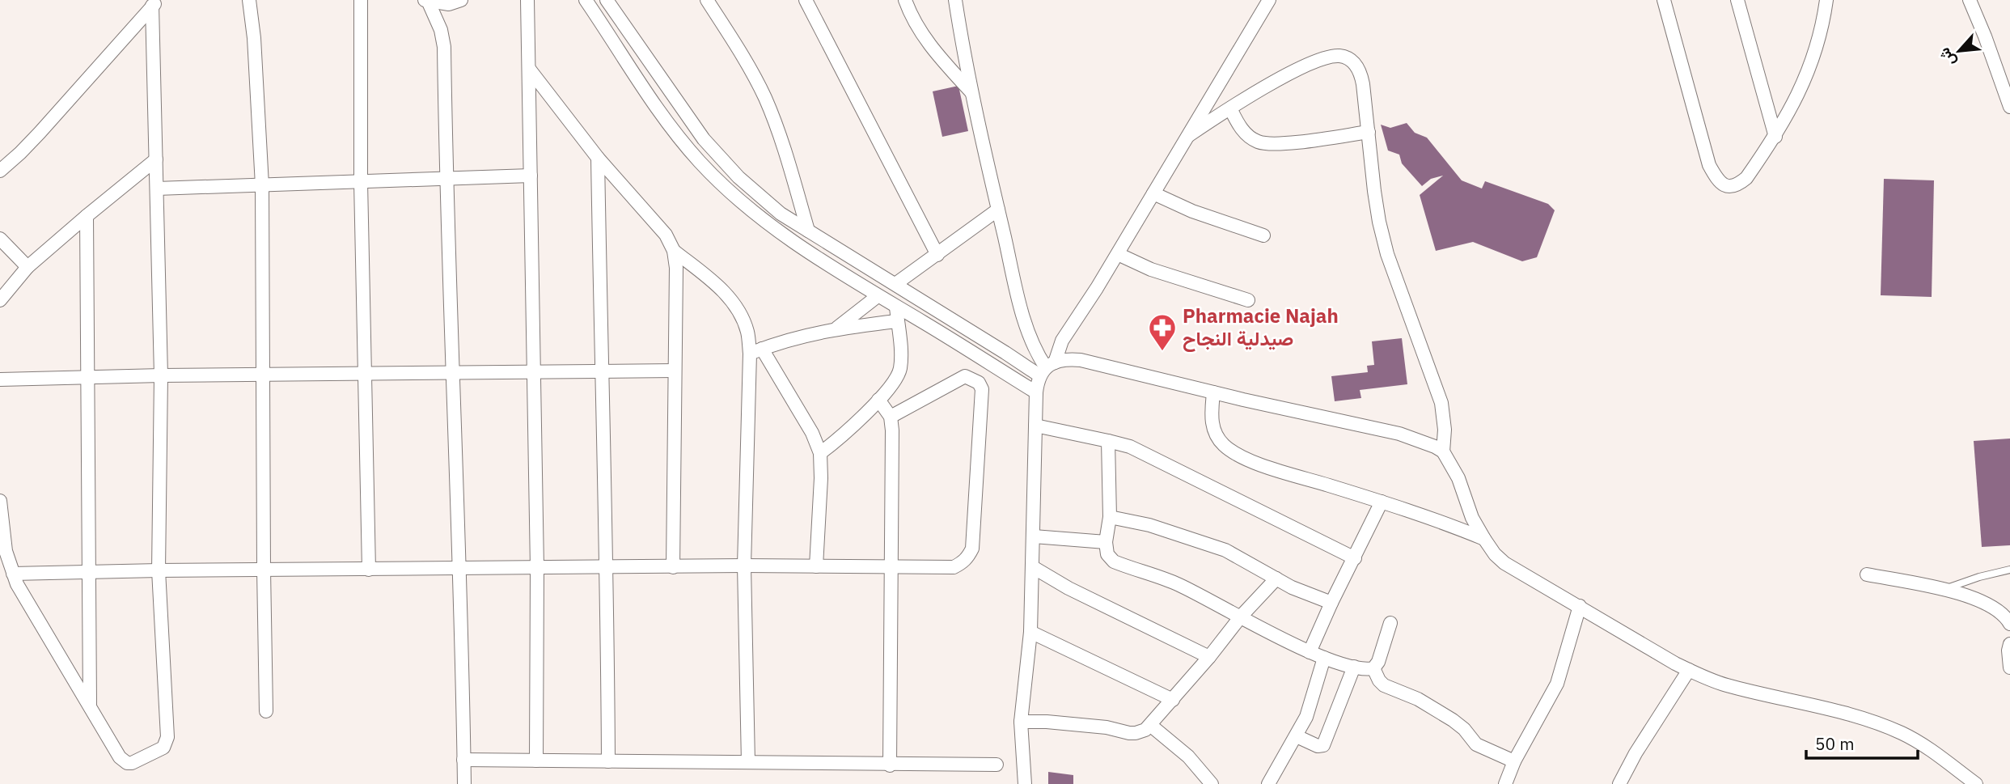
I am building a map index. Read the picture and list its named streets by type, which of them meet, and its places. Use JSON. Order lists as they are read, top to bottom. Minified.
{"places":{"pharmacy":["Pharmacie Najah صيدلية النجاح"]},"scale_bar":"50 m","north":"bottom left"}
